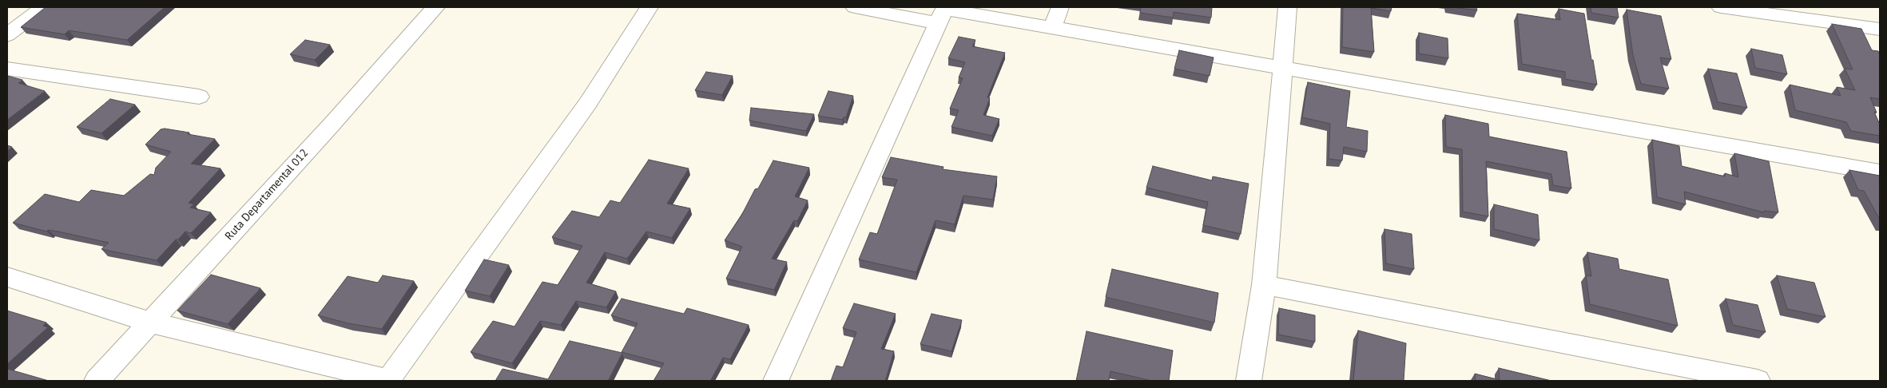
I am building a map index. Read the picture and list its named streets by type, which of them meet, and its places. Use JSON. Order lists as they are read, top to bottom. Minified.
{"streets":{"street":["Ruta Departamental 012"]}}
